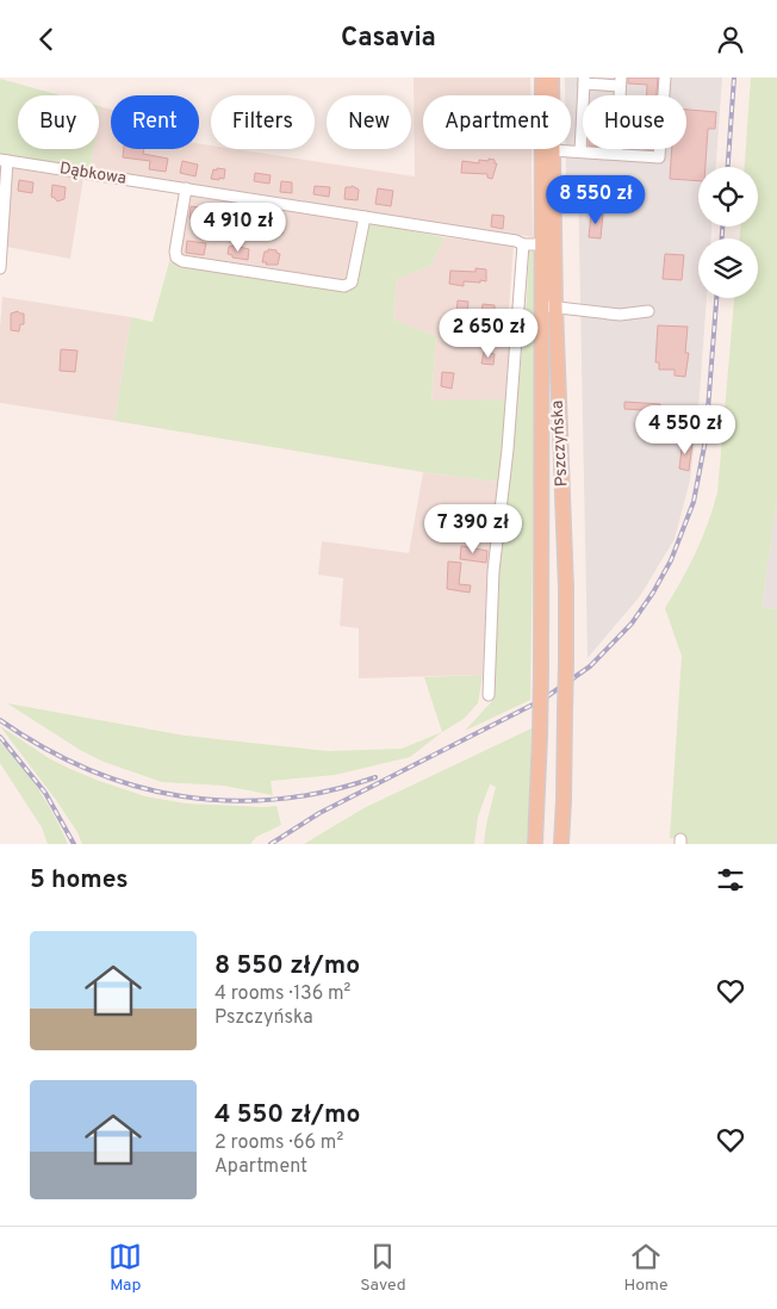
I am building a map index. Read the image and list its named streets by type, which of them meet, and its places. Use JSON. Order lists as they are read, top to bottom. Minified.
{"streets":{"main road":["Pszczyńska"],"street":["Dąbkowa"]},"crossings":[["Dąbkowa","Pszczyńska"]],"page":{"header":"Casavia","chip":["Buy","Rent","Filters","New","Apartment","House"],"price":["8 550 zł","4 910 zł","2 650 zł","4 550 zł","7 390 zł"],"heading":"5 homes","list":[{"name":"8 550 zł/mo","note":"4 rooms · 136 m² · Pszczyńska"},{"name":"4 550 zł/mo","note":"2 rooms · 66 m² · Apartment"}],"tabs":["Map","Saved","Home"]}}
